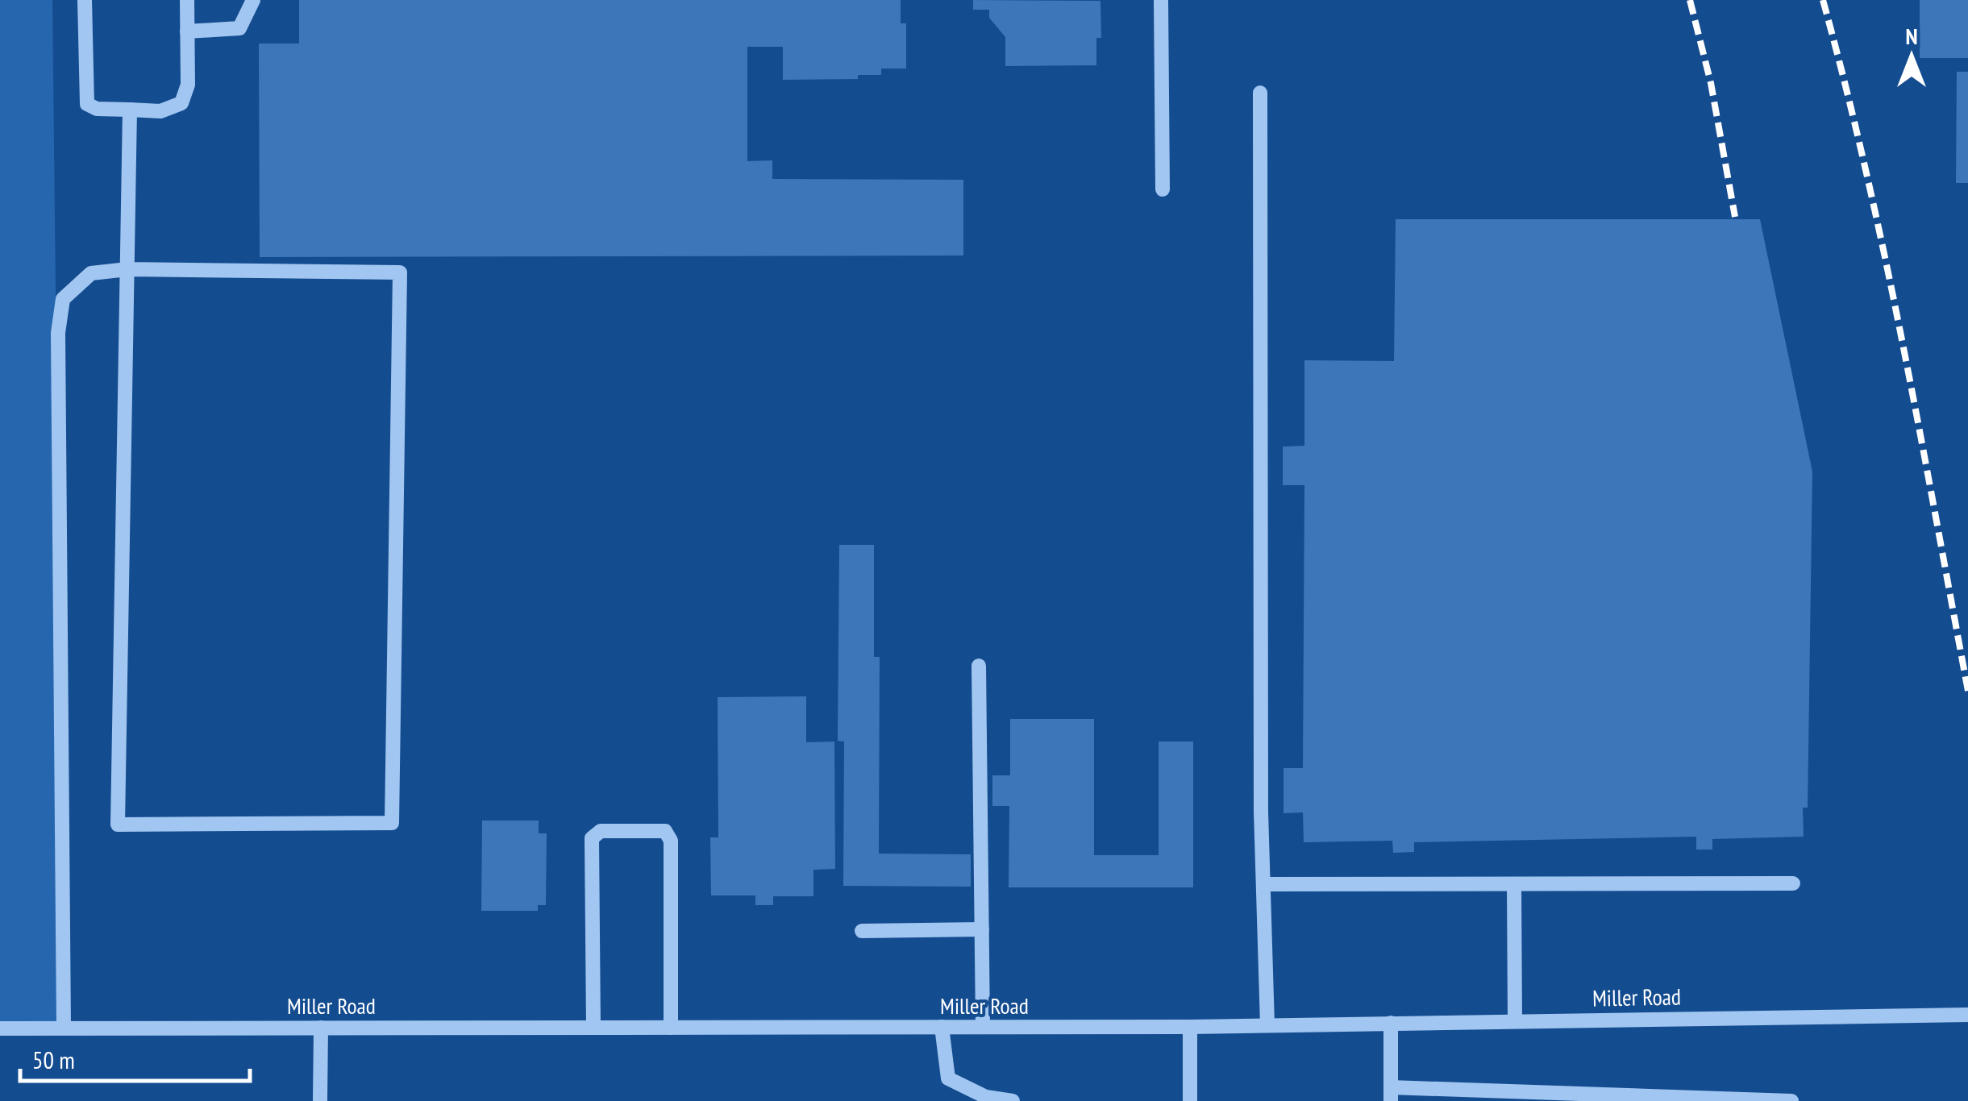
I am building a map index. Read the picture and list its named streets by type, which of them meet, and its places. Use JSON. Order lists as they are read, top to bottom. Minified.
{"streets":{"street":["Miller Road"]},"scale_bar":"50 m","north":"top"}
